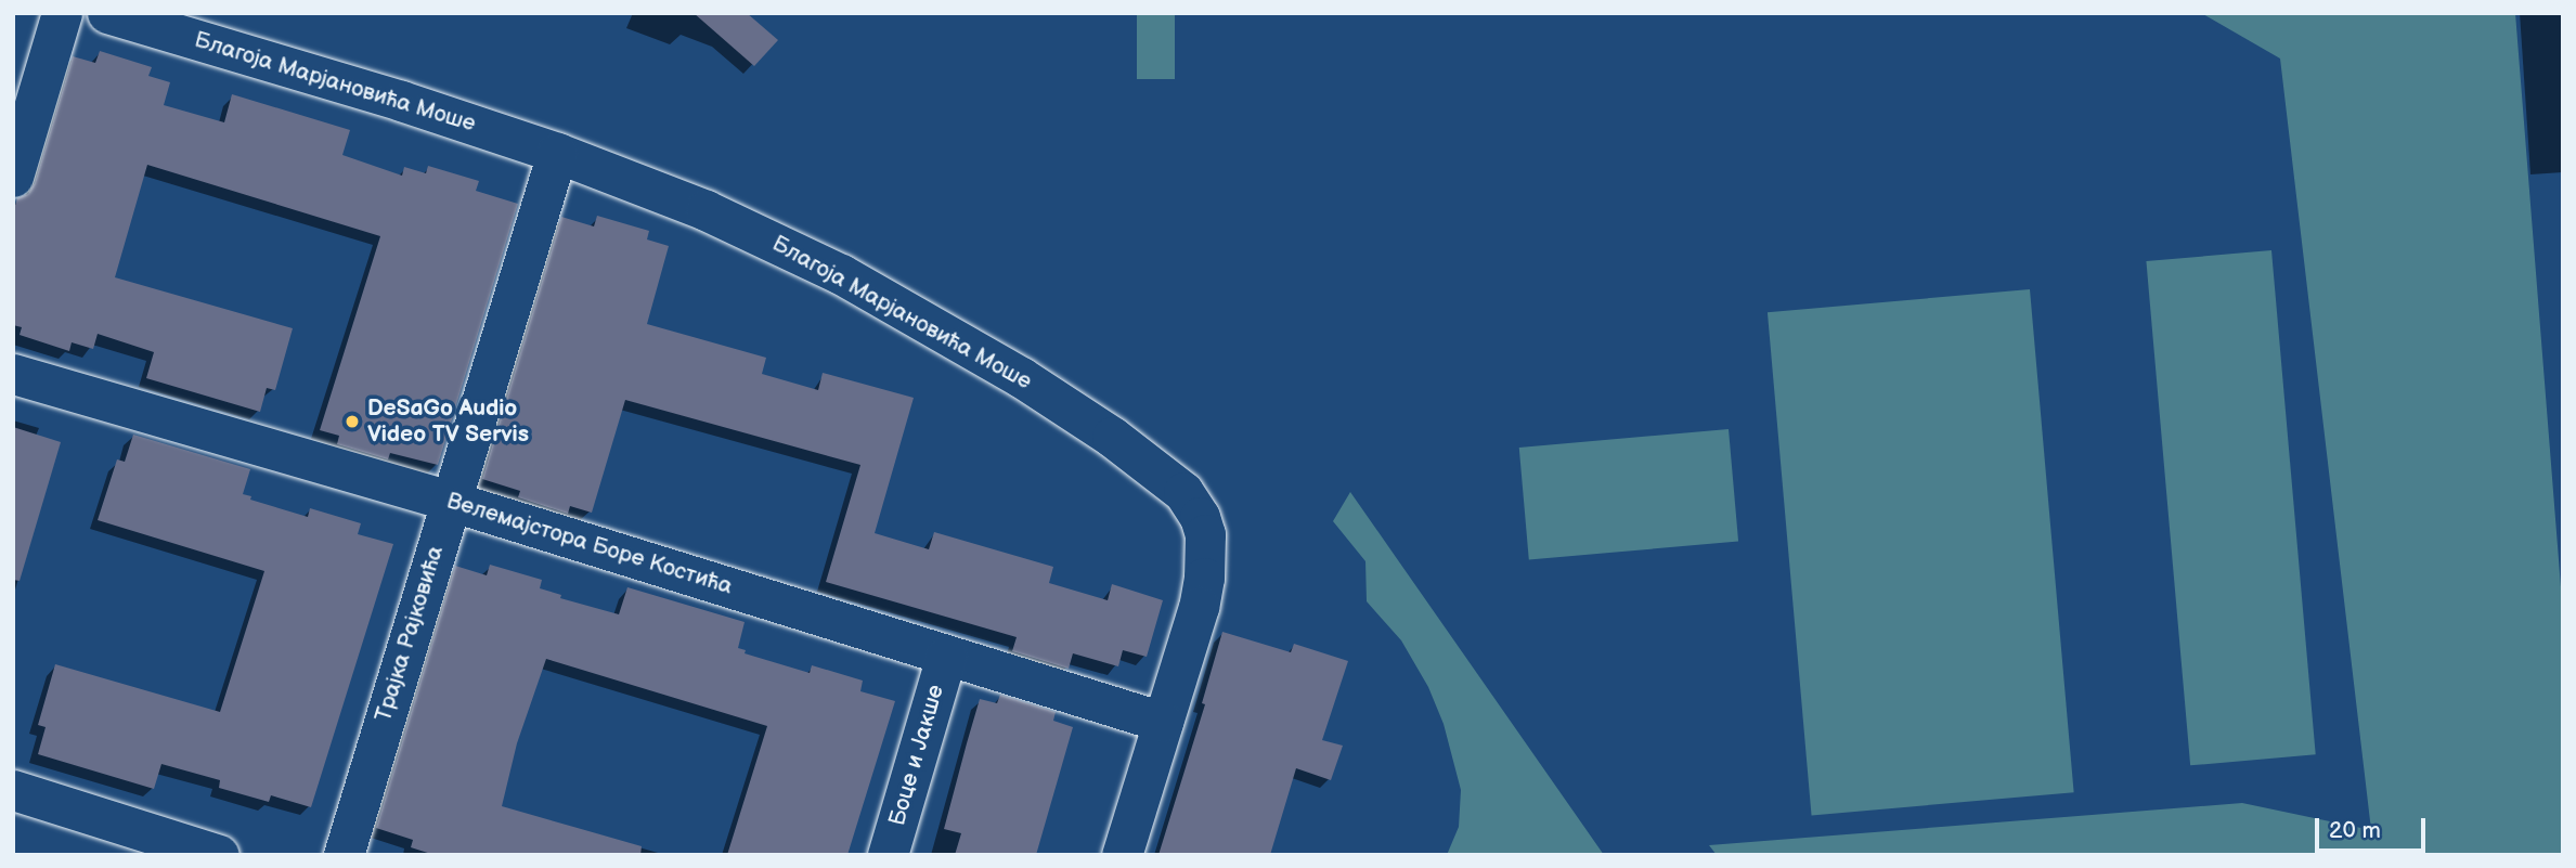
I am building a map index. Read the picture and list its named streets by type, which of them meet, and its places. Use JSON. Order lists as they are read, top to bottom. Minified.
{"streets":{"street":["Благоја Марјановића Моше","Велемајстора Боре Костића","Трајка Рајковића","Боце и Јакше"]},"crossings":[["Благоја Марјановића Моше","Велемајстора Боре Костића"],["Благоја Марјановића Моше","Трајка Рајковића"],["Велемајстора Боре Костића","Трајка Рајковића"],["Велемајстора Боре Костића","Боце и Јакше"]],"places":["DeSaGo Audio Video TV Servis"],"scale_bar":"20 m"}
